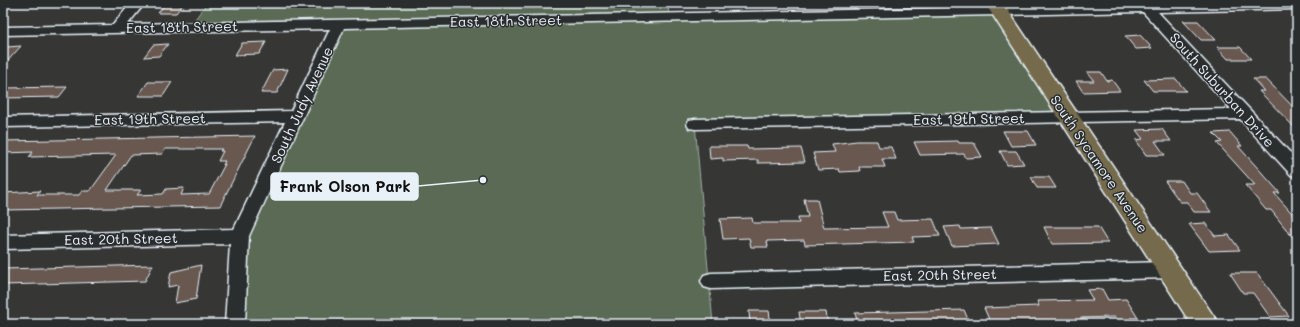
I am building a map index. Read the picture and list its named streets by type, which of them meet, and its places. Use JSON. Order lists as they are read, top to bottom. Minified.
{"streets":{"main road":["South Sycamore Avenue"],"street":["East 18th Street","South Suburban Drive","South Judy Avenue","East 19th Street","East 20th Street"]},"crossings":[["East 18th Street","South Suburban Drive"],["East 18th Street","South Judy Avenue"],["East 18th Street","South Sycamore Avenue"],["South Suburban Drive","East 19th Street"],["South Judy Avenue","East 19th Street"],["South Judy Avenue","East 20th Street"],["East 19th Street","South Sycamore Avenue"],["South Sycamore Avenue","East 20th Street"]],"places":["Frank Olson Park"]}
